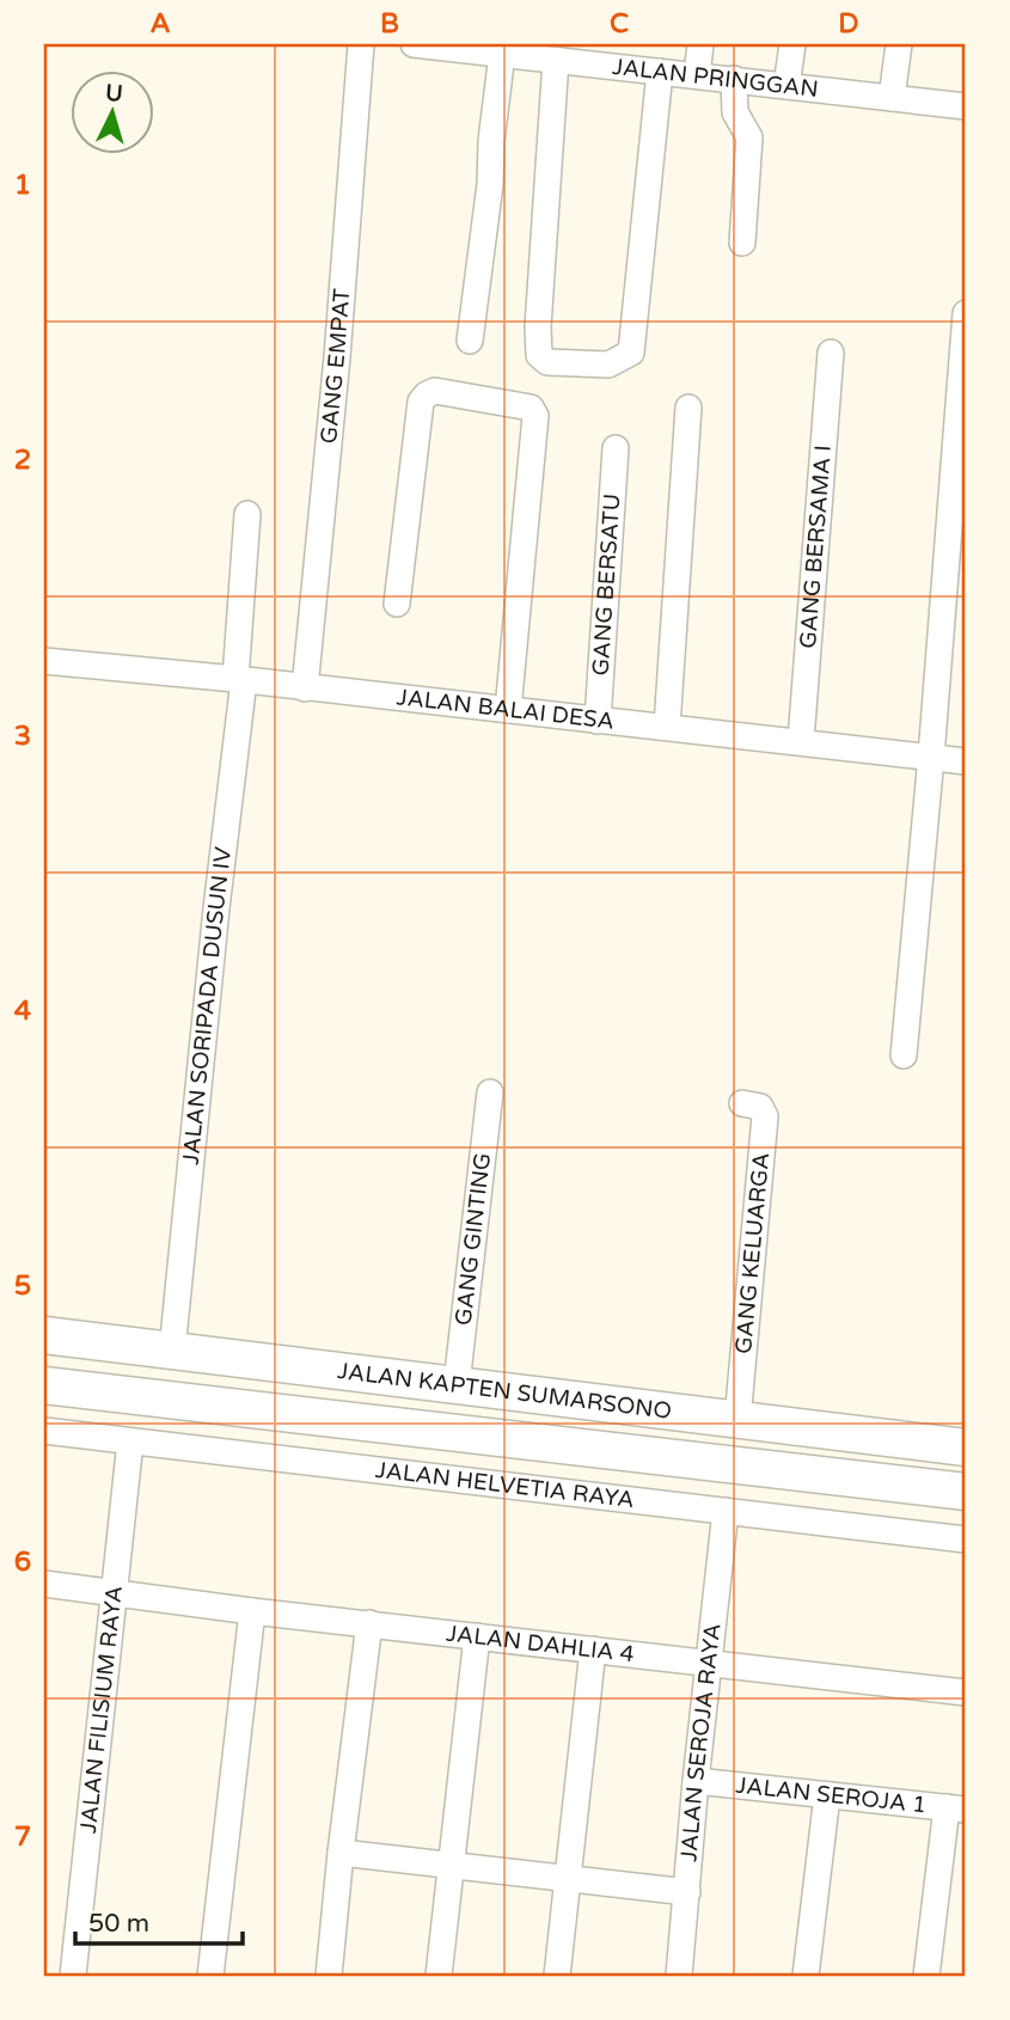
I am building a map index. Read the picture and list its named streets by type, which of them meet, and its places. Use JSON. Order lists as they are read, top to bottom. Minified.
{"streets":{"highway":["JALAN KAPTEN SUMARSONO"],"street":["JALAN PRINGGAN","GANG EMPAT","GANG BERSAMA I","GANG BERSATU","JALAN BALAI DESA","JALAN SORIPADA DUSUN IV","GANG GINTING","GANG KELUARGA","JALAN HELVETIA RAYA","JALAN DAHLIA 4","JALAN FILISIUM RAYA","JALAN SEROJA RAYA","JALAN SEROJA 1"]},"crossings":[["GANG EMPAT","JALAN BALAI DESA"],["GANG BERSAMA I","JALAN BALAI DESA"],["GANG BERSATU","JALAN BALAI DESA"],["JALAN BALAI DESA","JALAN SORIPADA DUSUN IV"],["JALAN SORIPADA DUSUN IV","JALAN KAPTEN SUMARSONO"],["GANG GINTING","JALAN KAPTEN SUMARSONO"],["GANG KELUARGA","JALAN KAPTEN SUMARSONO"],["JALAN HELVETIA RAYA","JALAN FILISIUM RAYA"],["JALAN HELVETIA RAYA","JALAN SEROJA RAYA"],["JALAN DAHLIA 4","JALAN FILISIUM RAYA"],["JALAN DAHLIA 4","JALAN SEROJA RAYA"],["JALAN SEROJA RAYA","JALAN SEROJA 1"]],"scale_bar":"50 m","north":"top","grid":{"columns":["A","B","C","D"],"rows":["1","2","3","4","5","6","7"]}}
